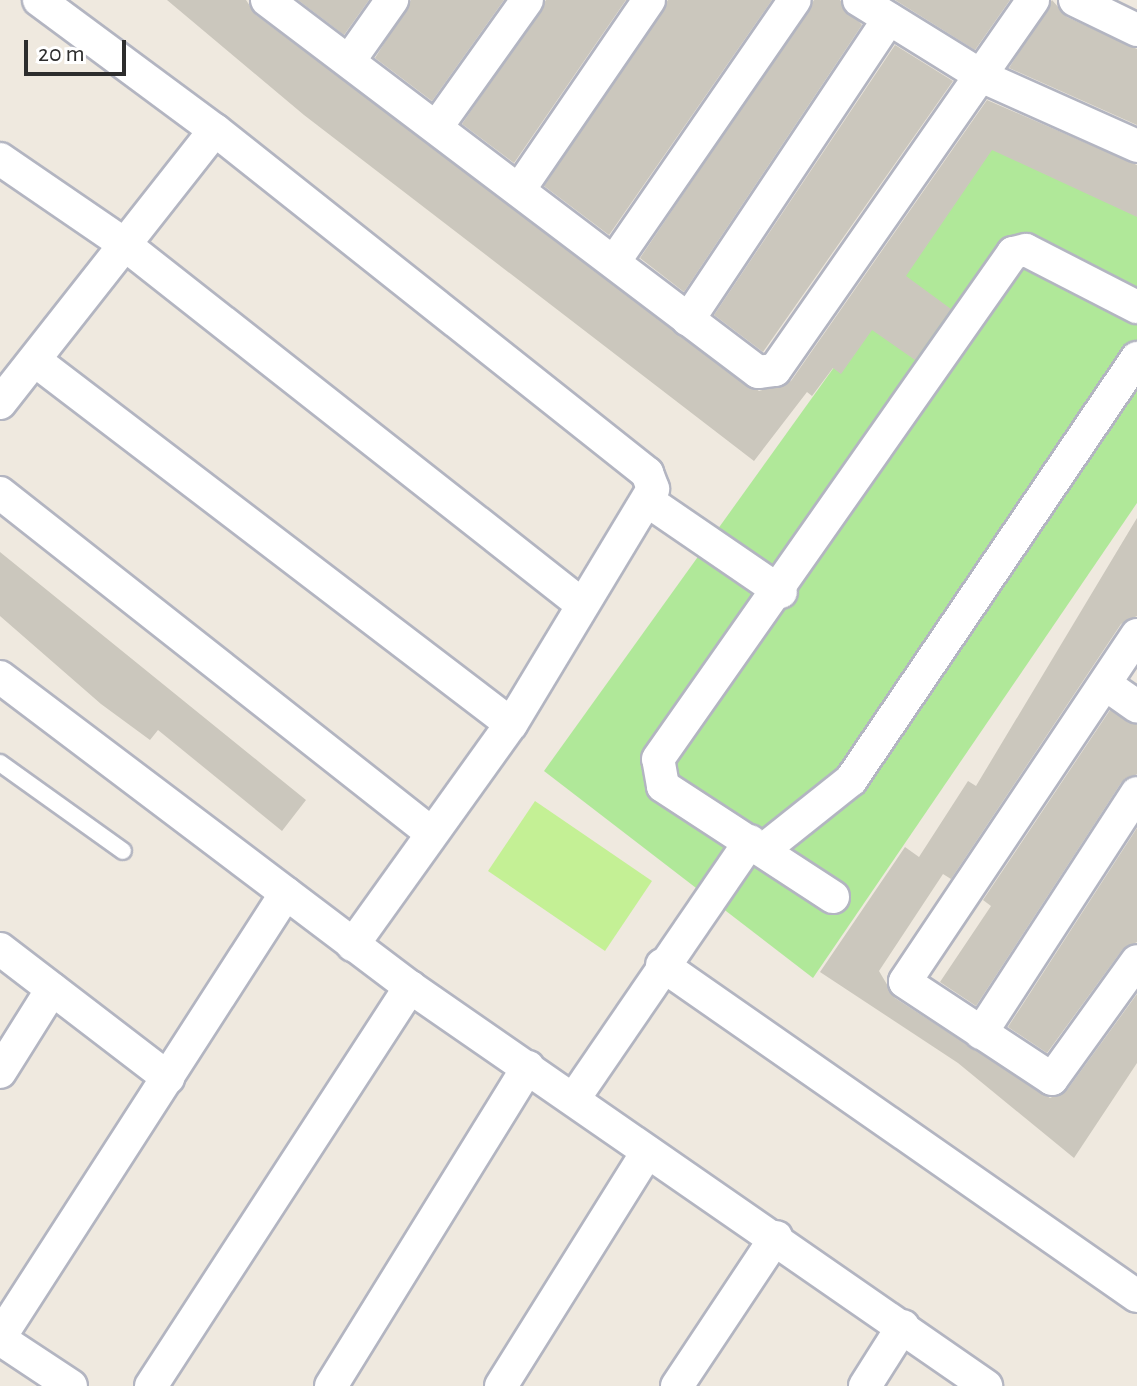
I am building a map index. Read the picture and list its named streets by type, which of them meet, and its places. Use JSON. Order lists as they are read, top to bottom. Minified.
{"scale_bar":"20 m"}
